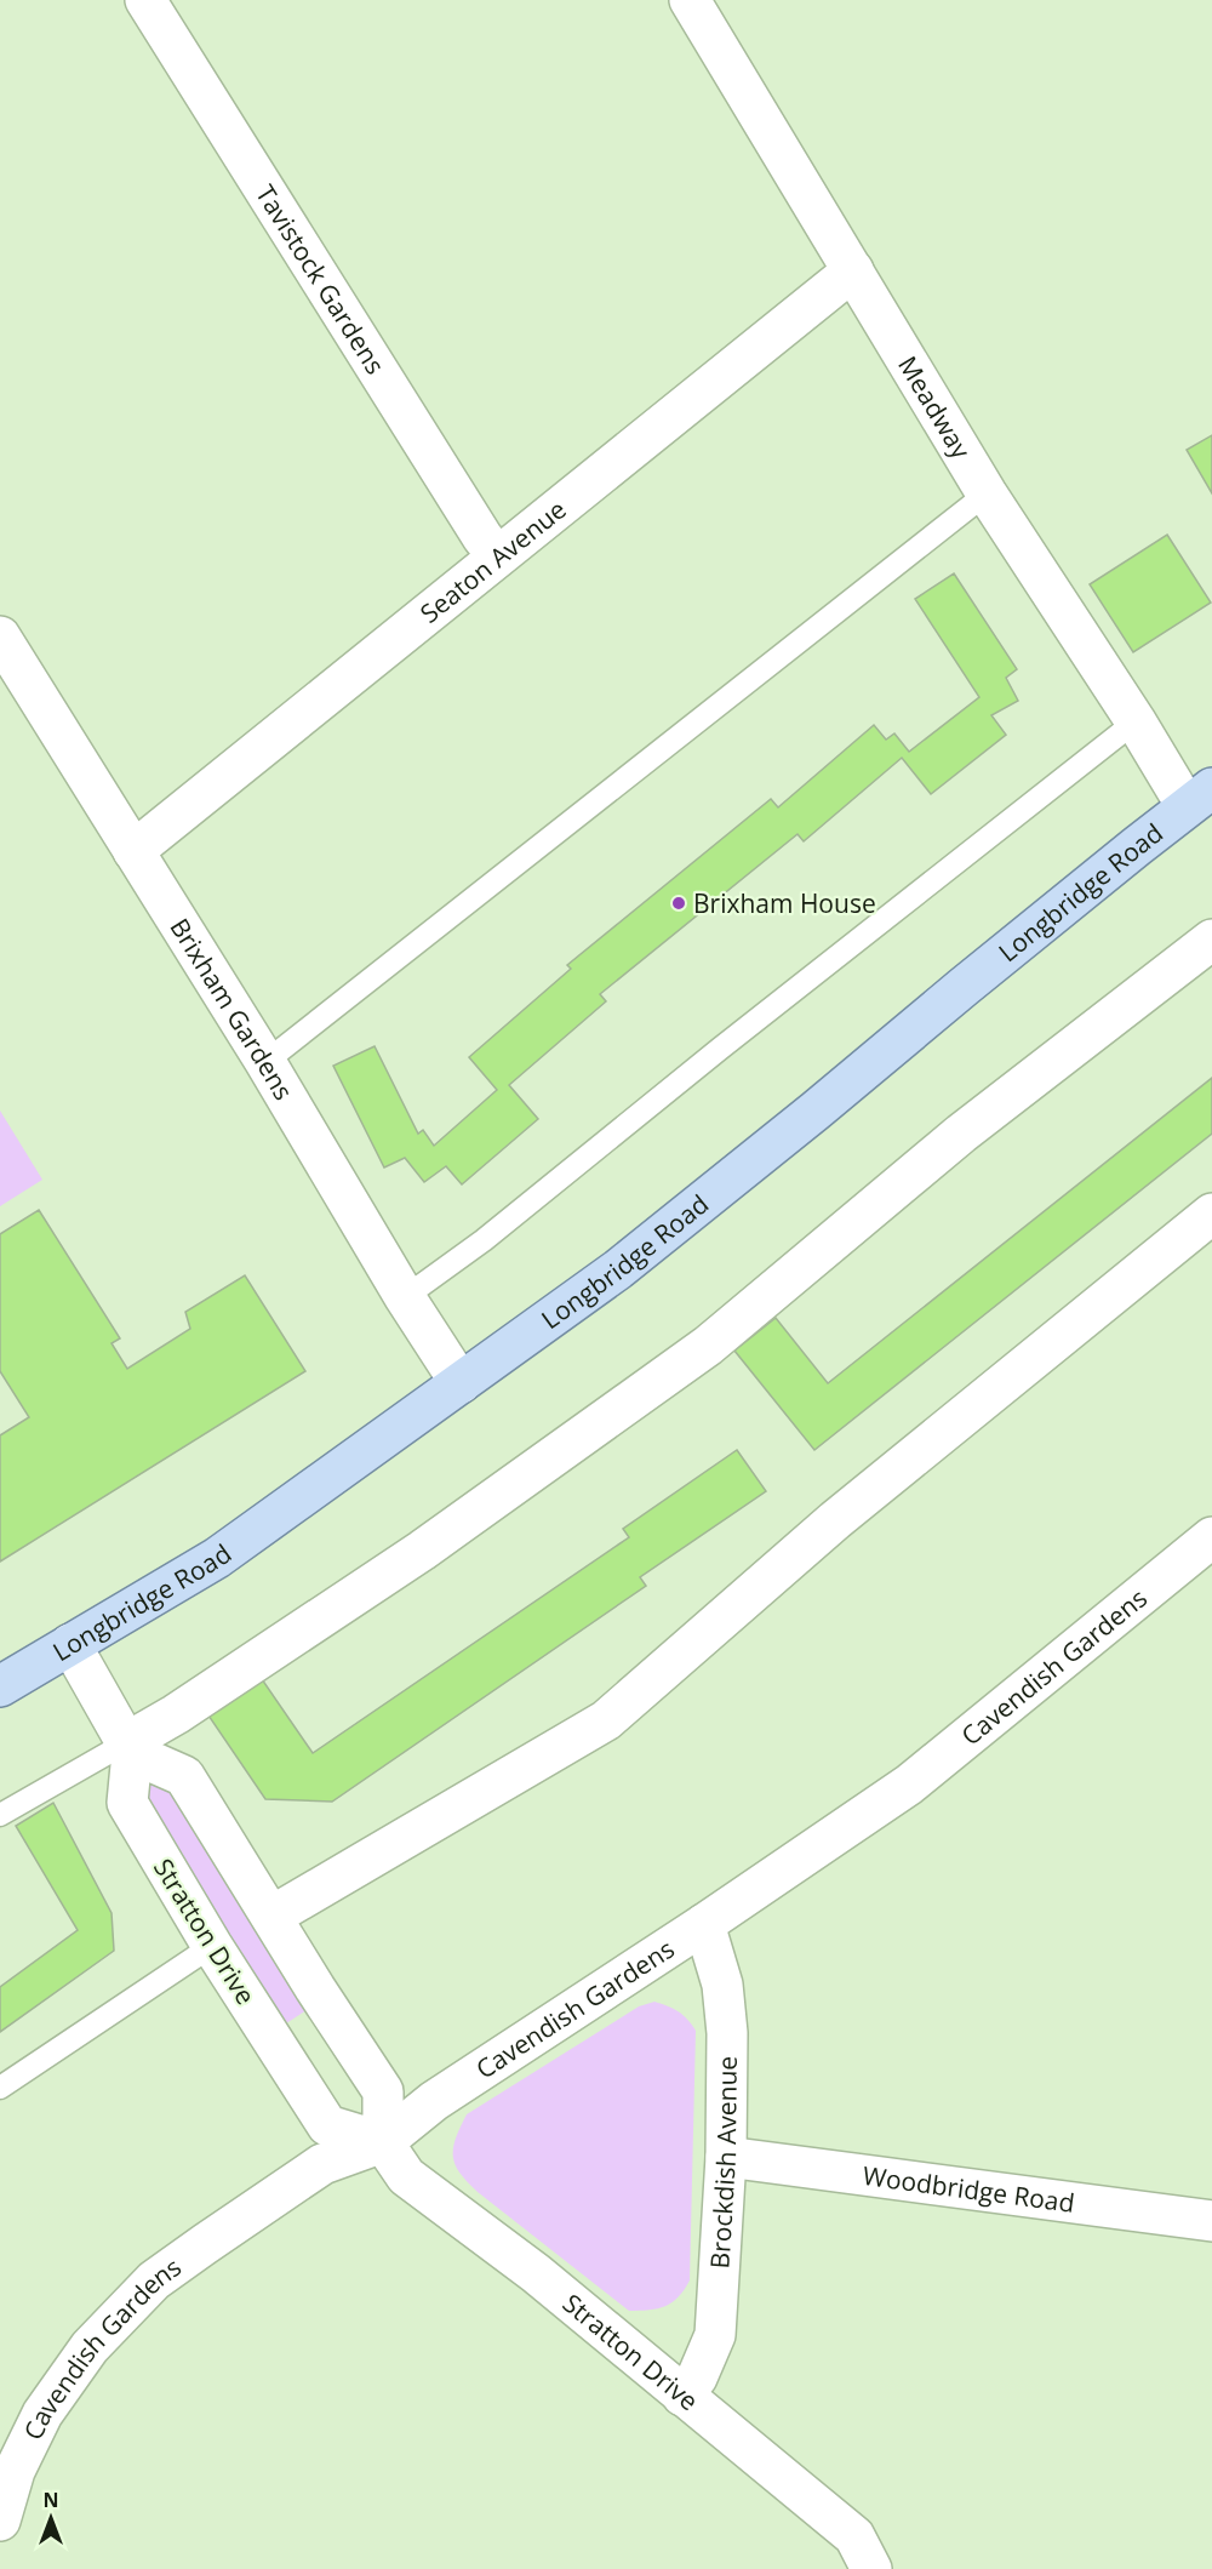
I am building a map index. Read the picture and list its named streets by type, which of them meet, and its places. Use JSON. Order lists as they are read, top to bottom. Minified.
{"streets":{"main road":["Longbridge Road"],"street":["Tavistock Gardens","Meadway","Seaton Avenue","Brixham Gardens","Cavendish Gardens","Stratton Drive","Brockdish Avenue","Woodbridge Road"]},"crossings":[["Tavistock Gardens","Seaton Avenue"],["Meadway","Seaton Avenue"],["Meadway","Longbridge Road"],["Seaton Avenue","Brixham Gardens"],["Longbridge Road","Brixham Gardens"],["Cavendish Gardens","Stratton Drive"],["Cavendish Gardens","Brockdish Avenue"],["Stratton Drive","Brockdish Avenue"],["Brockdish Avenue","Woodbridge Road"]],"places":["Brixham House"],"north":"top"}
